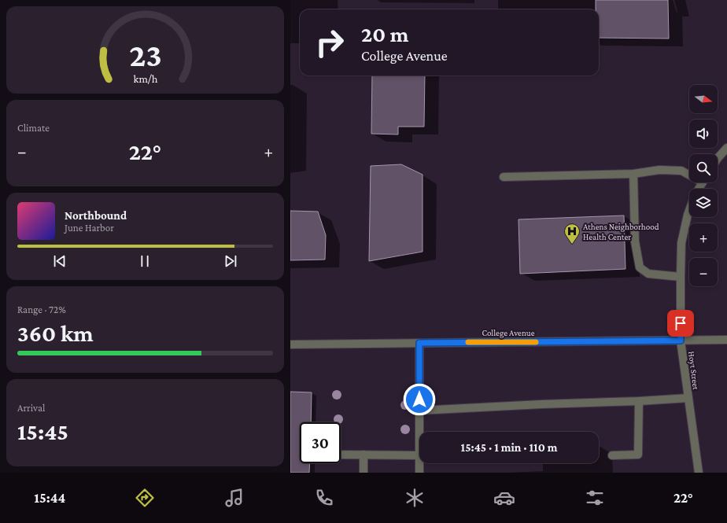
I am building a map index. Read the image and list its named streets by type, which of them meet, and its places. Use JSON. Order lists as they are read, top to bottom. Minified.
{"streets":{"street":["College Avenue","Hoyt Street"]},"crossings":[["College Avenue","Hoyt Street"]],"places":{"hospital":["Athens Neighborhood Health Center"]},"north":"right","page":{"turn":["20 m","College Avenue"],"map_buttons":["+","−"],"tile":["Climate",["Range · 72%","360 km"],["Arrival","15:45"]],"heat":["−","22°","+"],"song":["Northbound","June Harbor"],"limit":"30","trip":"15:45 · 1 min · 110 m","tabs":["15:44","22°"],"gauge":["23","km/h"]}}
